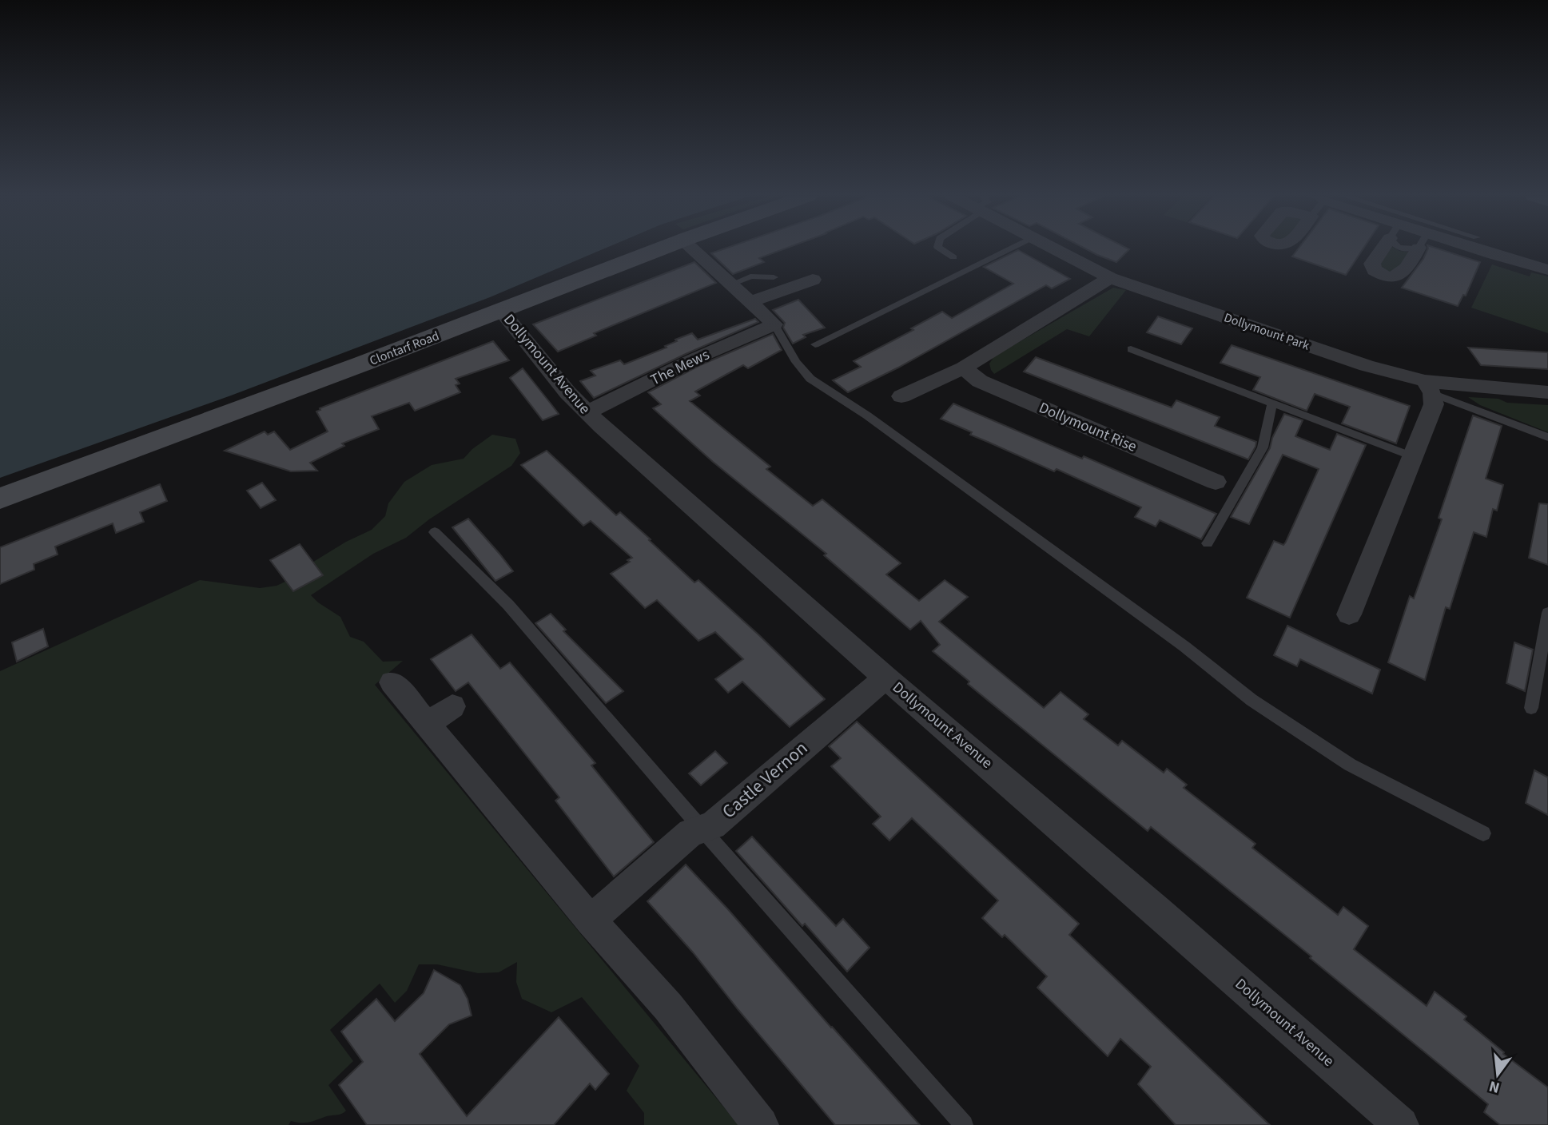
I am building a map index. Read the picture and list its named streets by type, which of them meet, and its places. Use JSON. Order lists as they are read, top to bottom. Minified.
{"streets":{"main road":["Clontarf Road"],"street":["Dollymount Park","Dollymount Avenue","The Mews","Dollymount Rise","Castle Vernon"]},"crossings":[["Clontarf Road","Dollymount Avenue"],["Dollymount Avenue","The Mews"],["Dollymount Avenue","Castle Vernon"]],"north":"bottom"}
